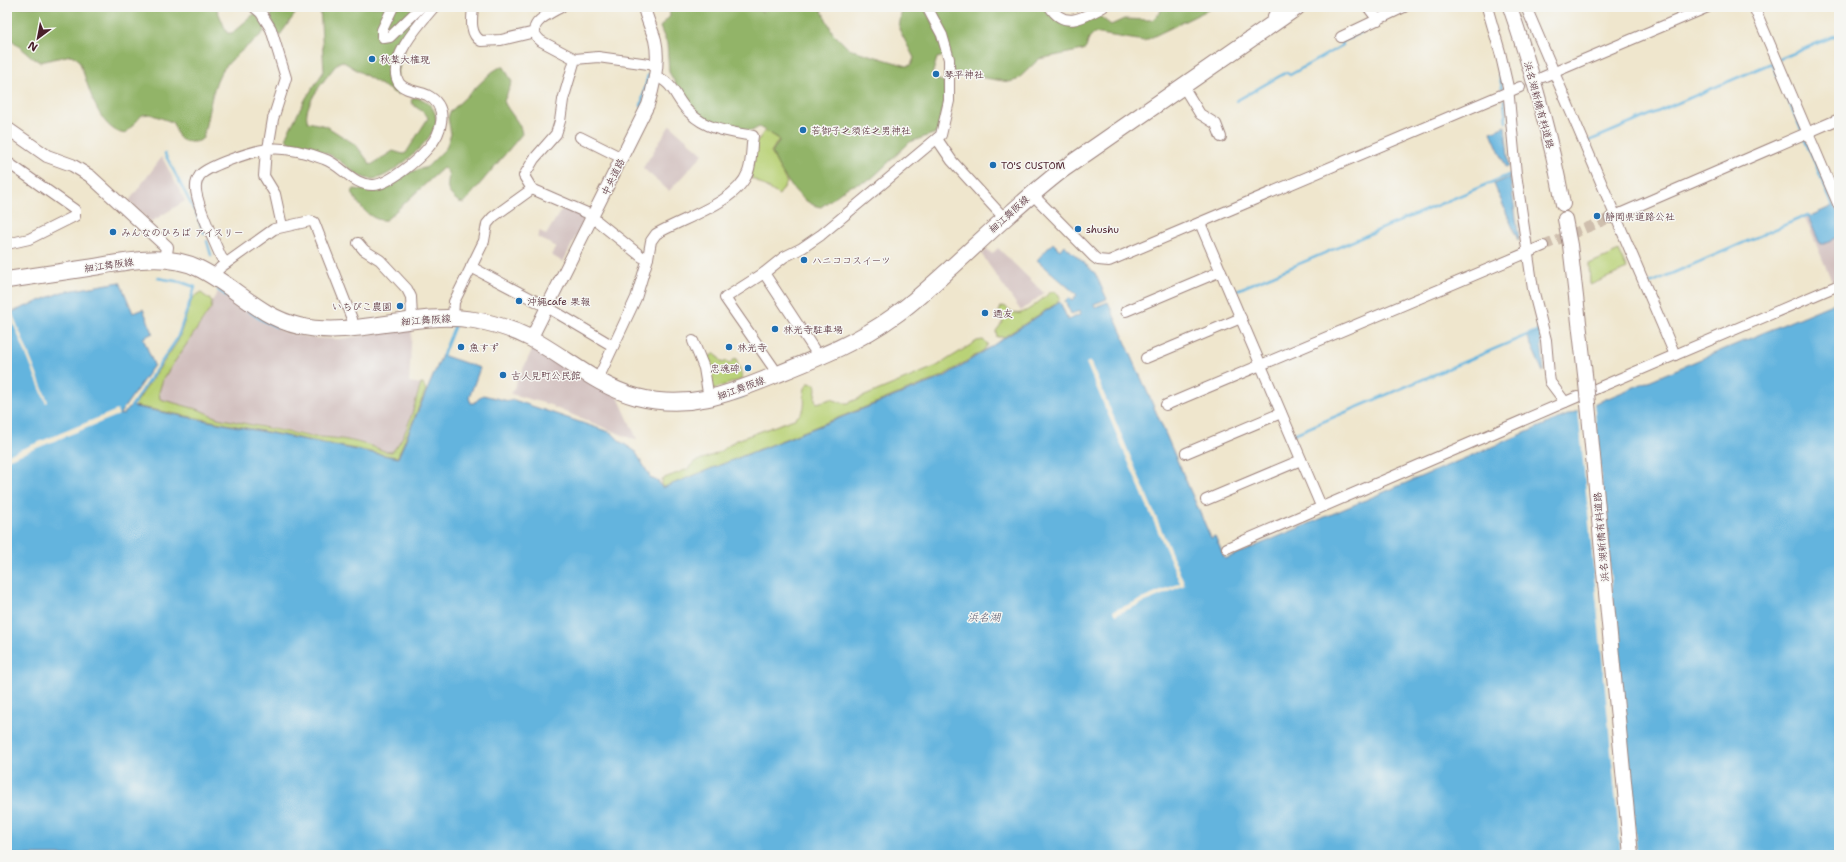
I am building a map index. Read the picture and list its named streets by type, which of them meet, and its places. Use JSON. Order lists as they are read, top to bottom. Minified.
{"streets":{"main road":["浜名湖新橋有料道路","細江舞阪線"],"street":["中央道路"]},"crossings":[["中央道路","細江舞阪線"]],"water":["浜名湖"],"places":["秋葉大権現","琴平神社","若御子之須佐之男神社","TO'S CUSTOM","静岡県道路公社","shushu","みんなのひろば アイスリー","ハニココスイーツ","沖縄cafe 果報","いちびこ農園","通友","林光寺駐車場","魚すず","林光寺","忠魂碑","古人見町公民館"],"north":"bottom left"}
